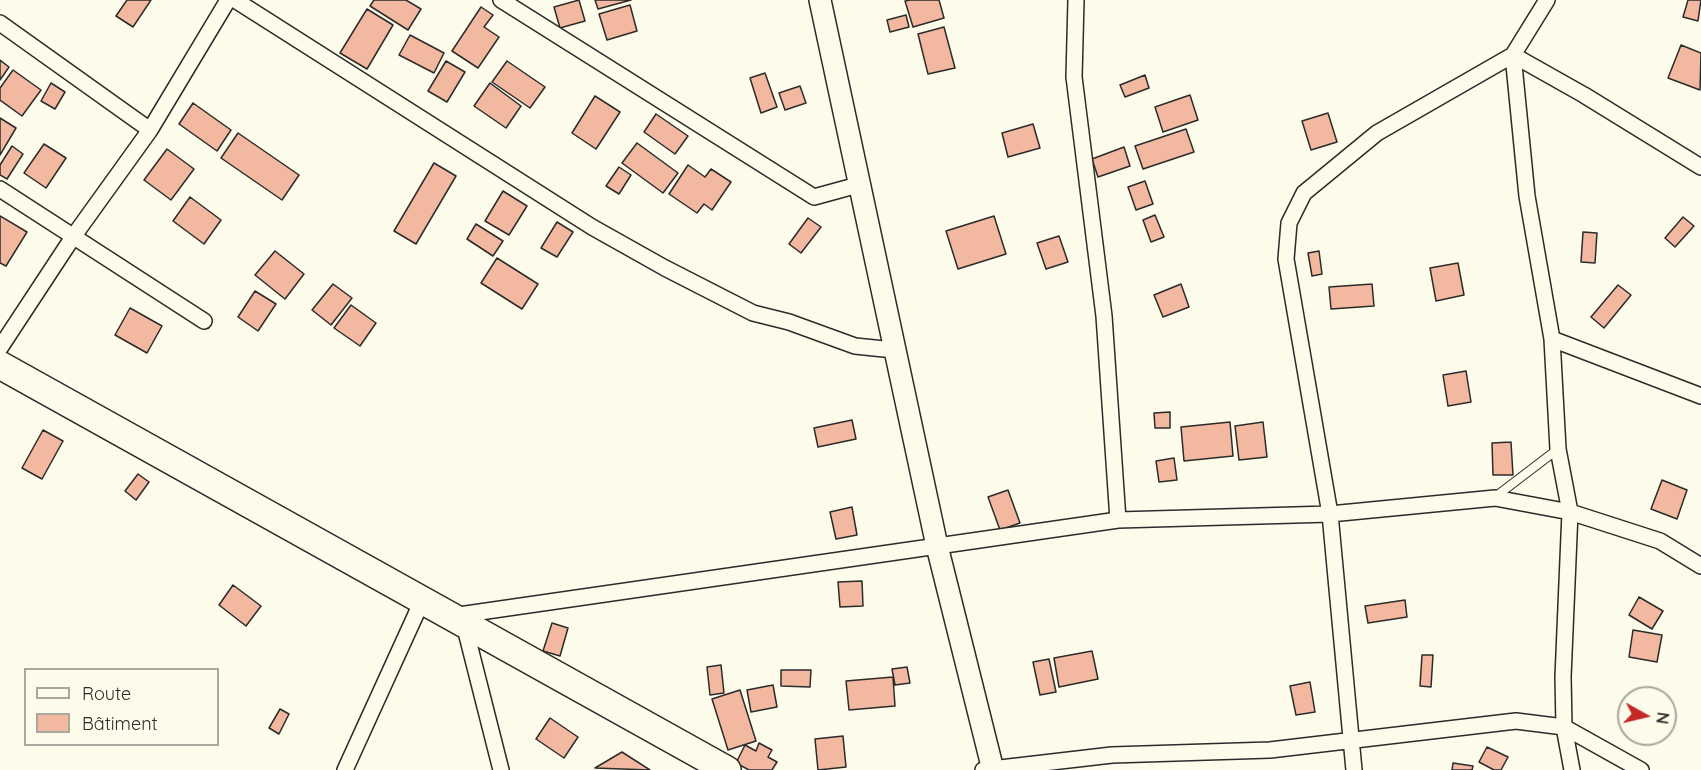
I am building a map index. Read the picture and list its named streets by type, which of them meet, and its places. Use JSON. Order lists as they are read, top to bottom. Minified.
{"legend":["Route","Bâtiment"],"north":"right"}
